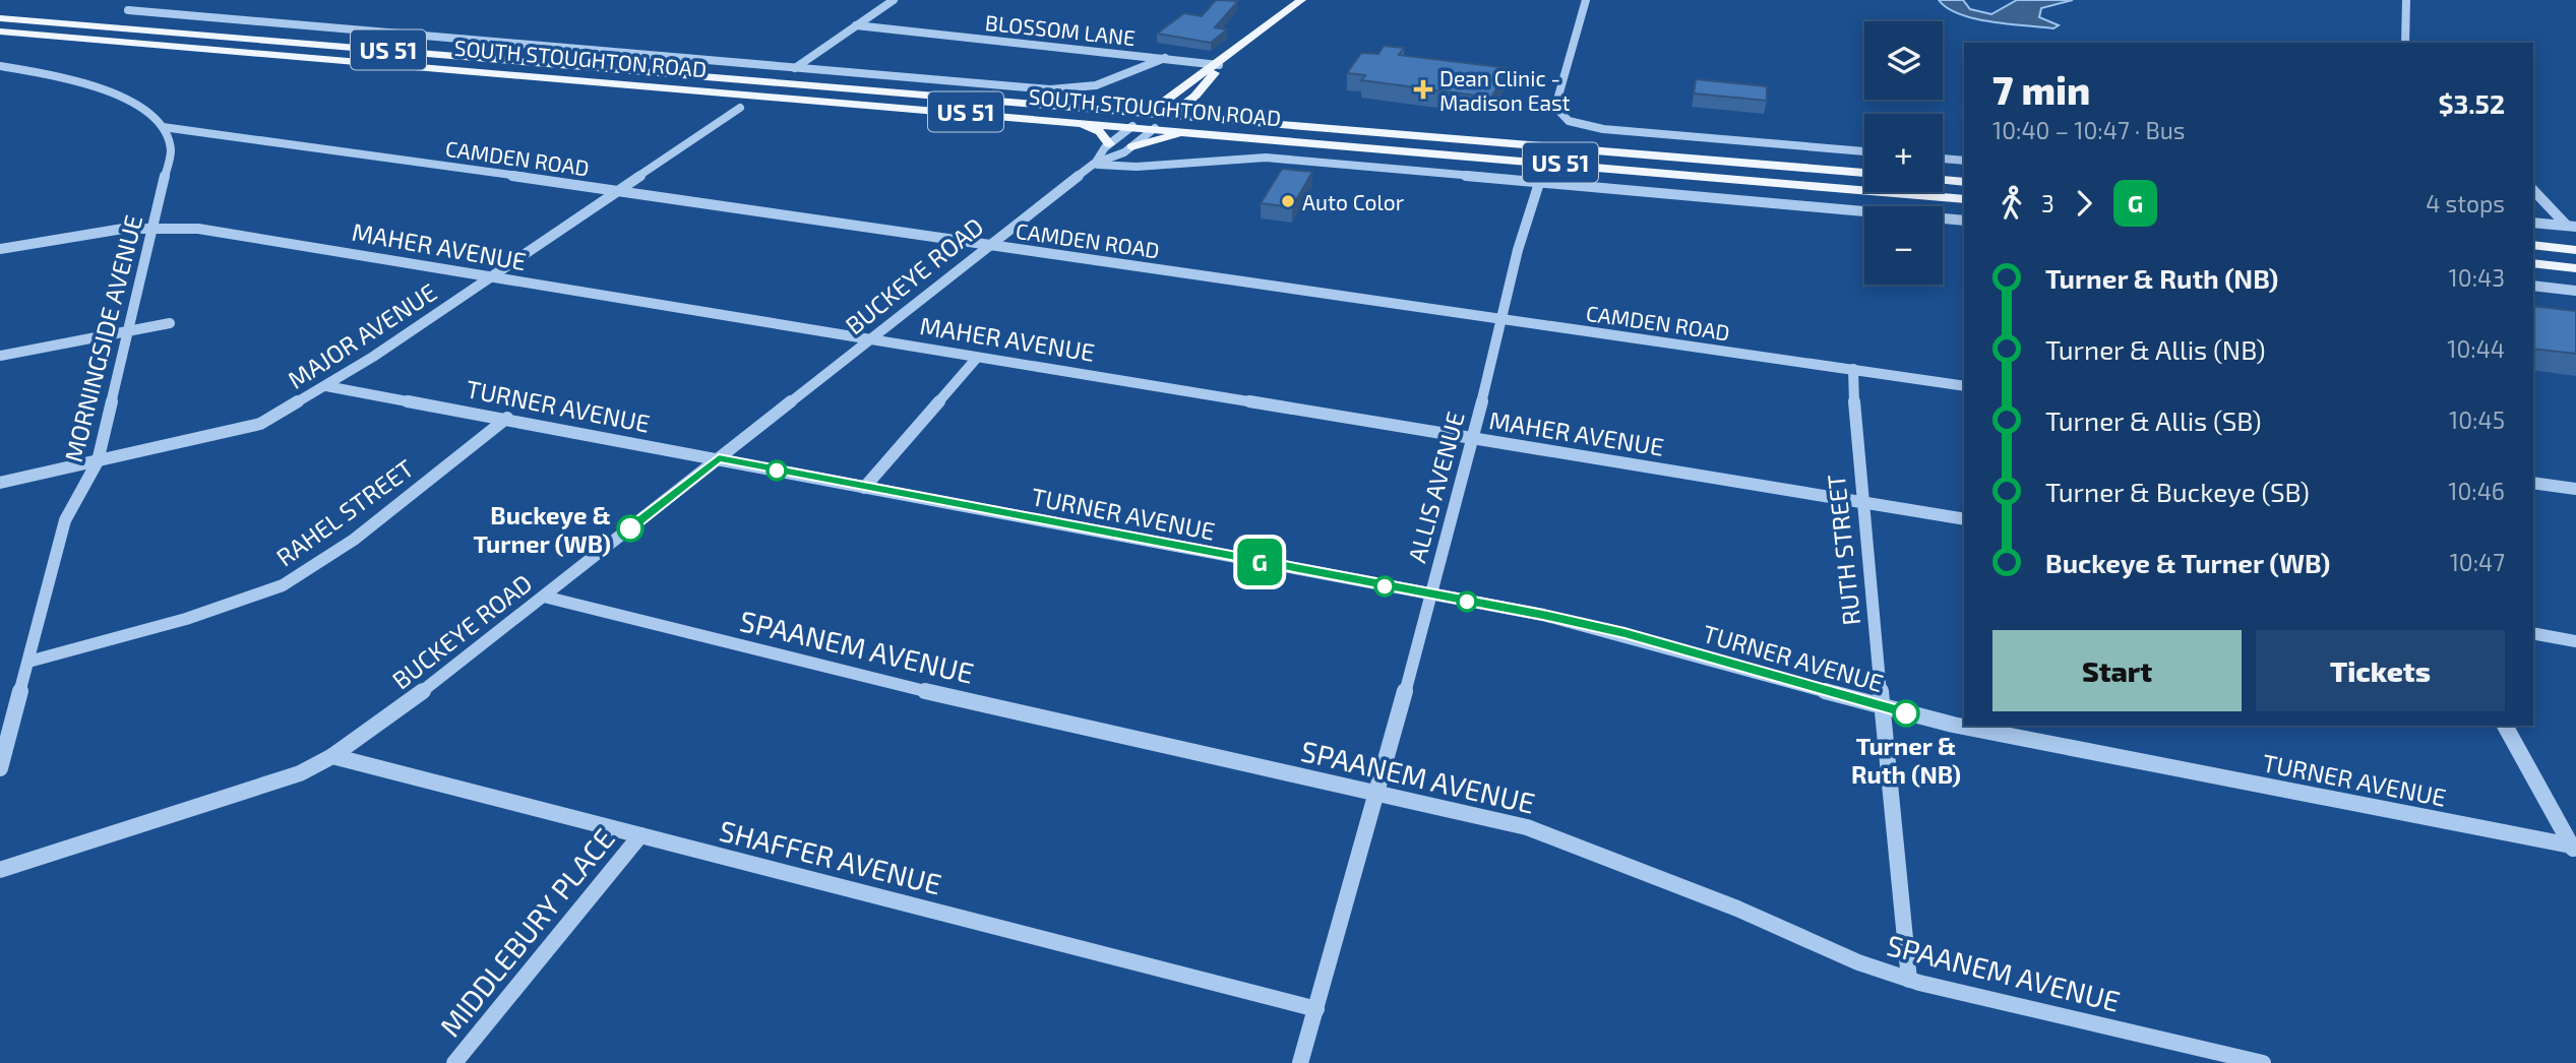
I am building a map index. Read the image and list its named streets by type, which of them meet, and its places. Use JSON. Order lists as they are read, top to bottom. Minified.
{"streets":{"main road":["US 51","SOUTH STOUGHTON ROAD"],"street":["BLOSSOM LANE","CAMDEN ROAD","MAHER AVENUE","BUCKEYE ROAD","MAJOR AVENUE","MORNINGSIDE AVENUE","TURNER AVENUE","ALLIS AVENUE","RAHEL STREET","RUTH STREET","SPAANEM AVENUE","SHAFFER AVENUE","MIDDLEBURY PLACE"]},"crossings":[["SOUTH STOUGHTON ROAD","BUCKEYE ROAD"],["CAMDEN ROAD","BUCKEYE ROAD"],["CAMDEN ROAD","MAJOR AVENUE"],["CAMDEN ROAD","MORNINGSIDE AVENUE"],["CAMDEN ROAD","ALLIS AVENUE"],["CAMDEN ROAD","RUTH STREET"],["MAHER AVENUE","BUCKEYE ROAD"],["MAHER AVENUE","MAJOR AVENUE"],["MAHER AVENUE","MORNINGSIDE AVENUE"],["MAHER AVENUE","ALLIS AVENUE"],["MAHER AVENUE","RUTH STREET"],["BUCKEYE ROAD","TURNER AVENUE"],["BUCKEYE ROAD","SPAANEM AVENUE"],["BUCKEYE ROAD","SHAFFER AVENUE"],["MAJOR AVENUE","MORNINGSIDE AVENUE"],["MAJOR AVENUE","TURNER AVENUE"],["MORNINGSIDE AVENUE","RAHEL STREET"],["TURNER AVENUE","ALLIS AVENUE"],["TURNER AVENUE","RAHEL STREET"],["TURNER AVENUE","RUTH STREET"],["ALLIS AVENUE","SPAANEM AVENUE"],["ALLIS AVENUE","SHAFFER AVENUE"],["RUTH STREET","SPAANEM AVENUE"],["SHAFFER AVENUE","MIDDLEBURY PLACE"]],"places":{"health":["Dean Clinic - Madison East"],"other":["Auto Color","Buckeye & Turner (WB)","Turner & Ruth (NB)"]},"lines":["bus line G"],"page":{"on_map":"G","map_buttons":["+","−"],"heading":["7 min","10:40 – 10:47 · Bus","$3.52"],"legs":["3","G","4 stops"],"list":[{"name":"Turner & Ruth (NB)","value":"10:43"},{"name":"Turner & Allis (NB)","value":"10:44"},{"name":"Turner & Allis (SB)","value":"10:45"},{"name":"Turner & Buckeye (SB)","value":"10:46"},{"name":"Buckeye & Turner (WB)","value":"10:47"}],"buttons":["Start","Tickets"]}}
